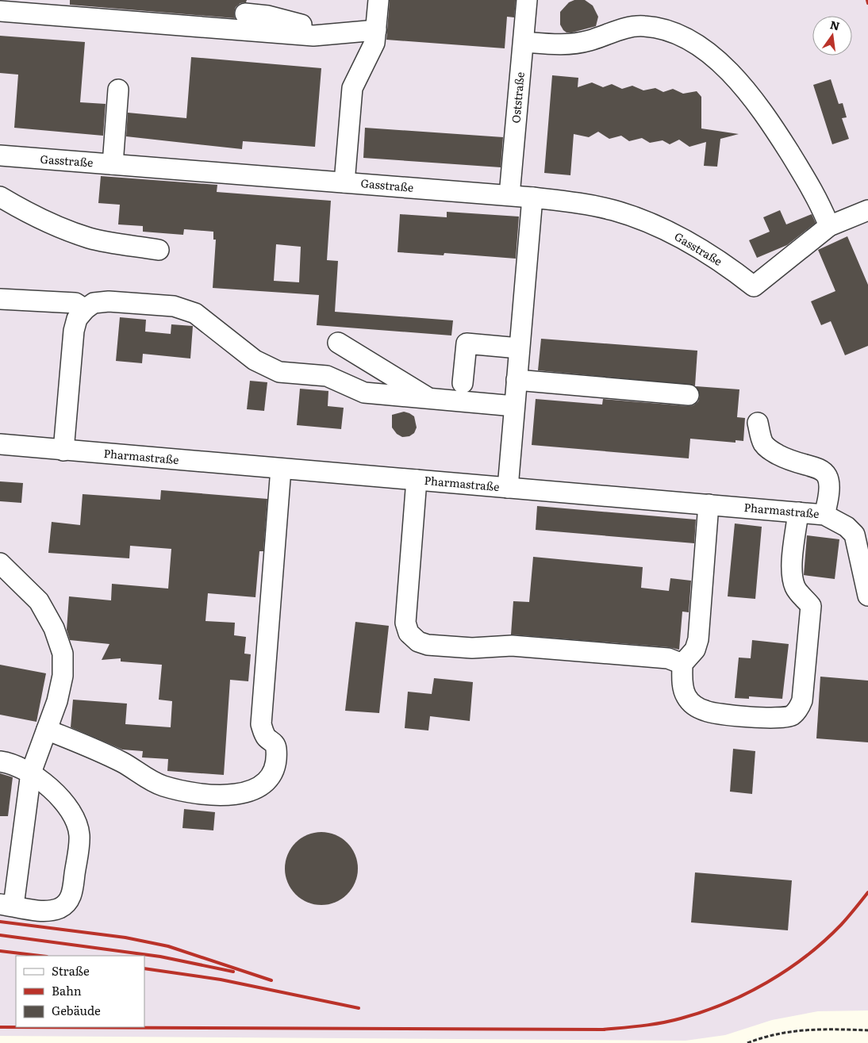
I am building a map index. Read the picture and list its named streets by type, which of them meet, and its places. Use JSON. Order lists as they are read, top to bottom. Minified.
{"streets":{"street":["Oststraße","Gasstraße","Pharmastraße"]},"crossings":[["Oststraße","Gasstraße"]],"legend":["Straße","Bahn","Gebäude"],"north":"top"}
